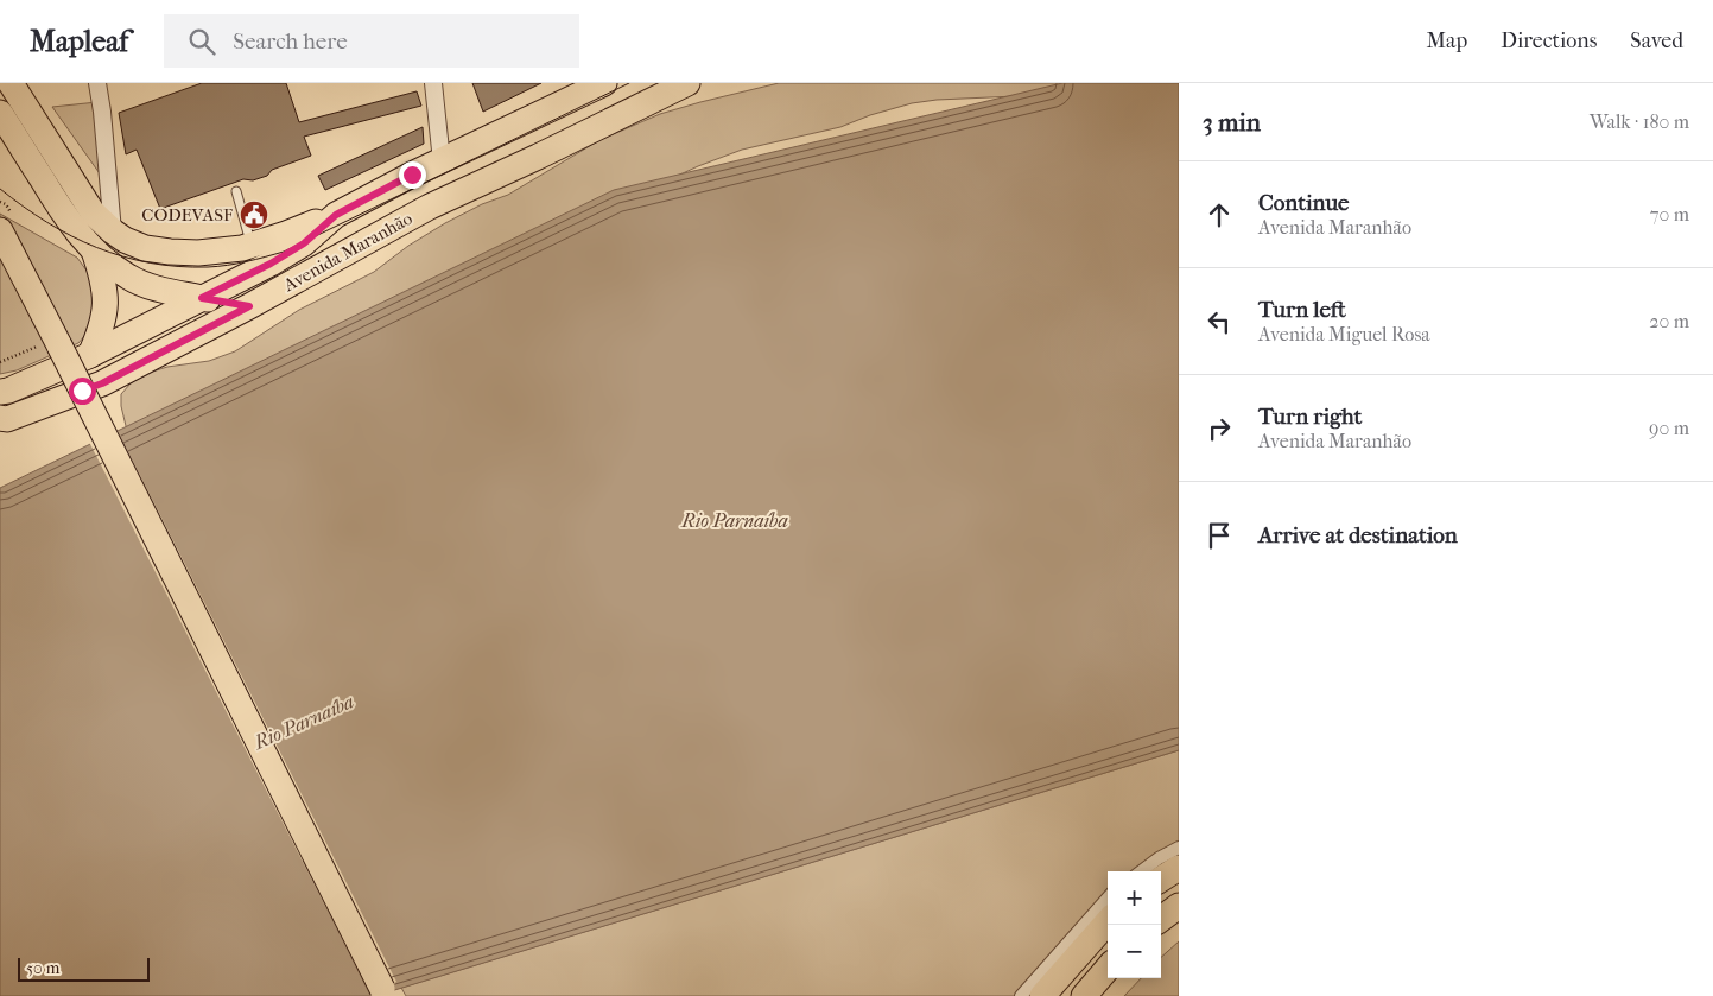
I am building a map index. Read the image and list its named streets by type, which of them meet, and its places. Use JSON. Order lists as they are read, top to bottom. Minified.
{"streets":{"main road":["Avenida Maranhão"]},"water":["Rio Parnaíba"],"places":{"public building":["CODEVASF"]},"scale_bar":"50 m","page":{"header":"Mapleaf","search":"Search here","nav":["Map","Directions","Saved"],"heading":["3 min","Walk · 180 m"],"list":[["Continue","Avenida Maranhão","70 m"],["Turn left","Avenida Miguel Rosa","20 m"],["Turn right","Avenida Maranhão","90 m"],"Arrive at destination"],"map_buttons":["+","−"],"scale":"50 m"}}
